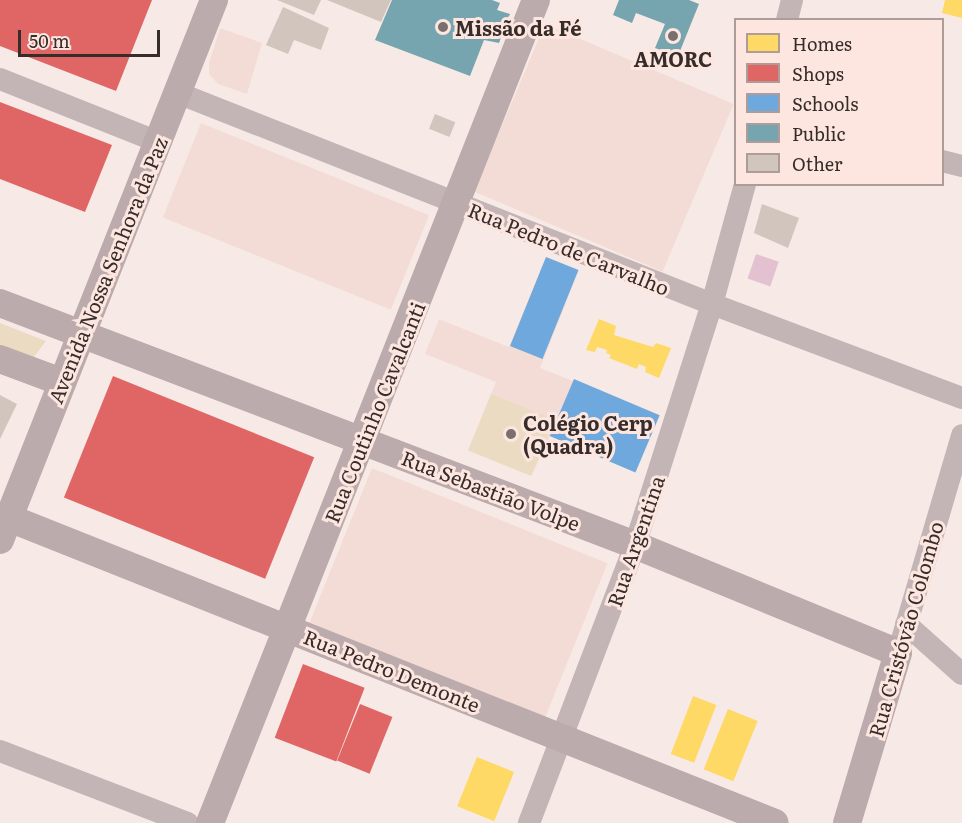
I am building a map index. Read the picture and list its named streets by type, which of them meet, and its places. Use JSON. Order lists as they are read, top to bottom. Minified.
{"streets":{"main road":["Avenida Nossa Senhora da Paz","Rua Coutinho Cavalcanti","Rua Sebastião Volpe","Rua Cristóvão Colombo","Rua Pedro Demonte"],"street":["Rua Pedro de Carvalho","Rua Argentina"]},"crossings":[["Rua Pedro de Carvalho","Avenida Nossa Senhora da Paz"],["Rua Pedro de Carvalho","Rua Coutinho Cavalcanti"],["Rua Pedro de Carvalho","Rua Argentina"],["Avenida Nossa Senhora da Paz","Rua Sebastião Volpe"],["Avenida Nossa Senhora da Paz","Rua Pedro Demonte"],["Rua Coutinho Cavalcanti","Rua Sebastião Volpe"],["Rua Coutinho Cavalcanti","Rua Pedro Demonte"],["Rua Sebastião Volpe","Rua Argentina"],["Rua Sebastião Volpe","Rua Cristóvão Colombo"],["Rua Argentina","Rua Pedro Demonte"]],"places":["Missão da Fé","AMORC","Colégio Cerp (Quadra)"],"legend":["Homes","Shops","Schools","Public","Other"],"scale_bar":"50 m"}
